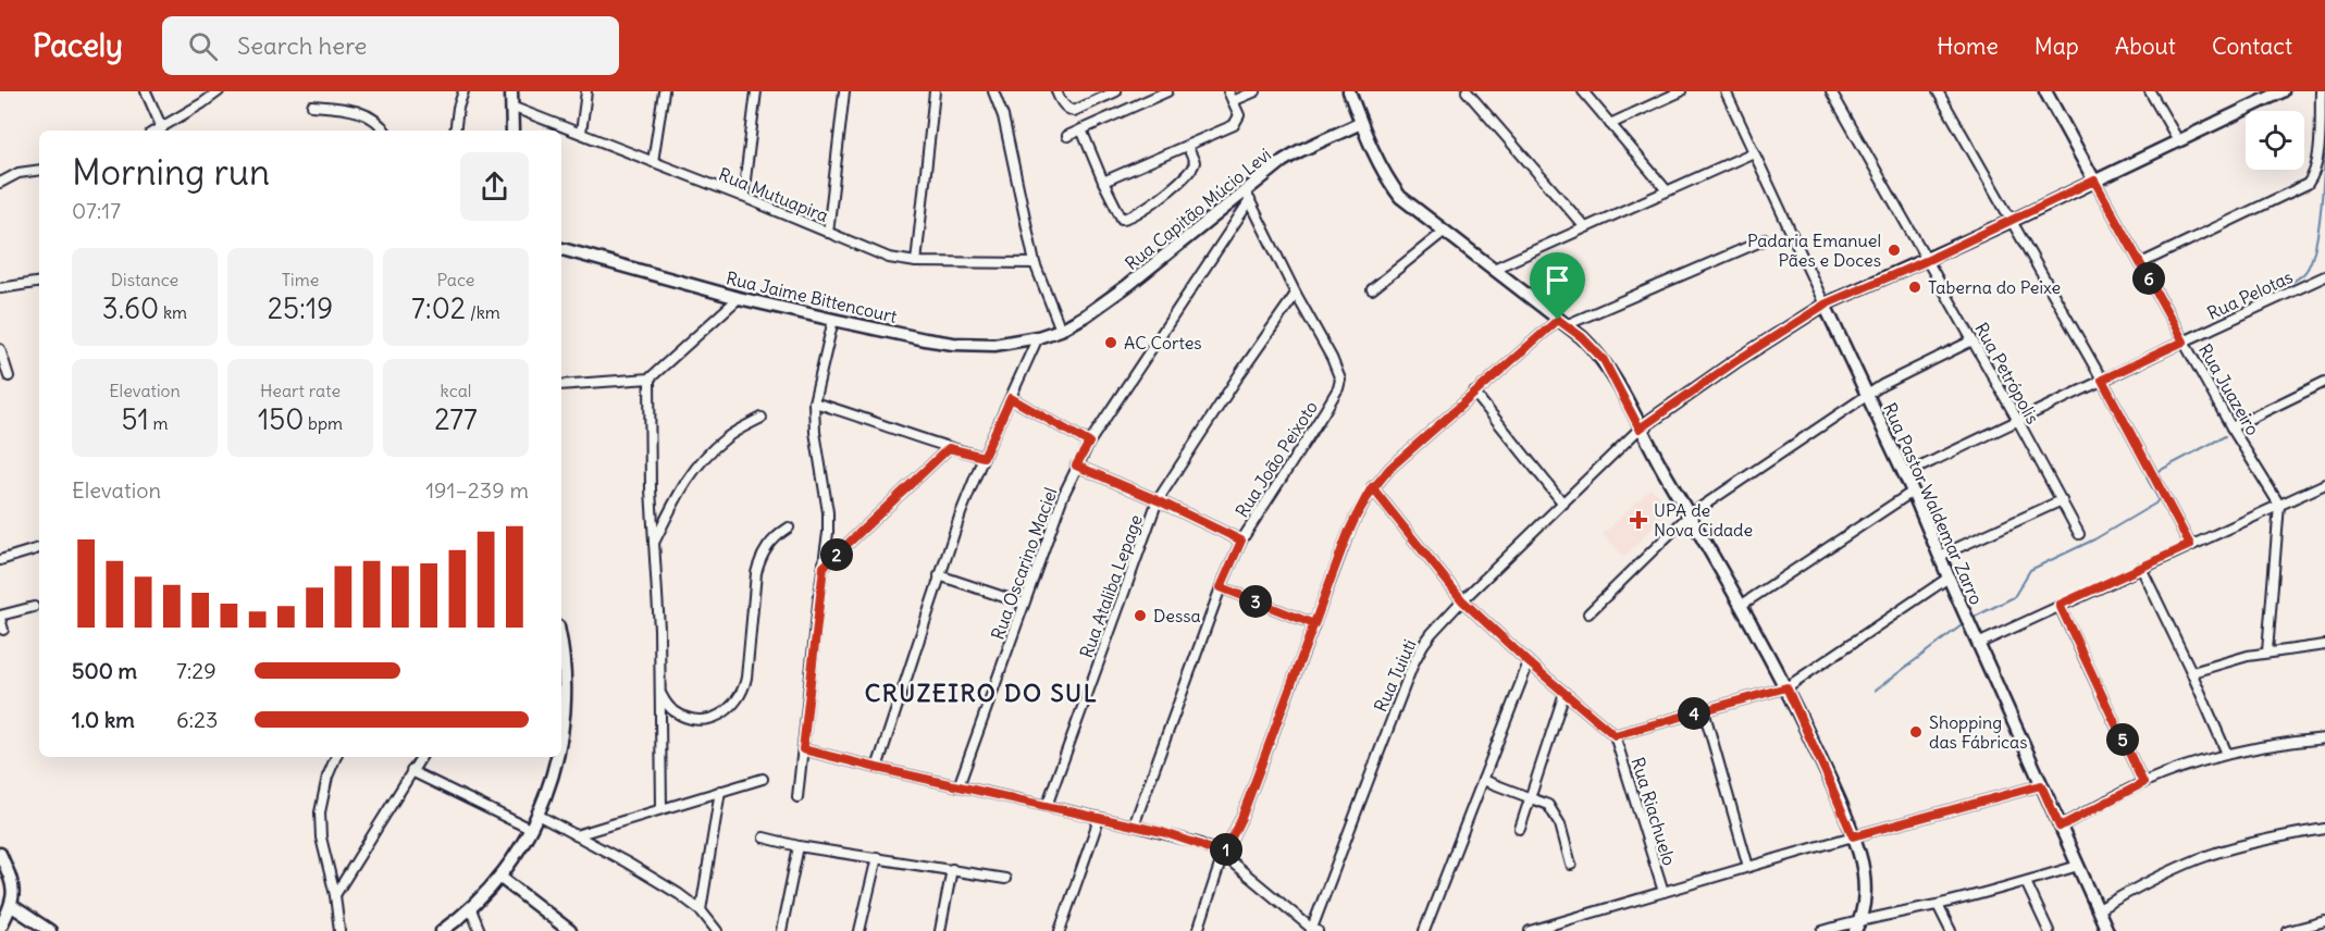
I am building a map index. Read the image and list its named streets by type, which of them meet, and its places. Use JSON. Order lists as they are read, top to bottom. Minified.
{"streets":{"street":["Rua Mutuapira","Rua Capitão Múcio Levi","Rua Pelotas","Rua Jaime Bittencourt","Rua Petrópolis","Rua Juazeiro","Rua João Peixoto","Rua Pastor Waldemar Zarro","Rua Oscarino Maciel","Rua Ataliba Lepage","Rua Tuiuti","Rua Riachuelo"]},"crossings":[["Rua Capitão Múcio Levi","Rua Jaime Bittencourt"],["Rua Capitão Múcio Levi","Rua João Peixoto"],["Rua Capitão Múcio Levi","Rua Oscarino Maciel"],["Rua Pelotas","Rua Petrópolis"],["Rua Pelotas","Rua Juazeiro"],["Rua Pelotas","Rua Pastor Waldemar Zarro"],["Rua João Peixoto","Rua Oscarino Maciel"],["Rua João Peixoto","Rua Ataliba Lepage"]],"districts":["CRUZEIRO DO SUL"],"places":{"other":["Padaria Emanuel Pães e Doces","Taberna do Peixe","AC Cortes","Dessa","Shopping das Fábricas"],"health":["UPA de Nova Cidade"]},"page":{"header":"Pacely","search":"Search here","nav":["Home","Map","About","Contact"],"heading":["Morning run","07:17"],"stats":[["Distance","3.60 km"],["Time","25:19"],["Pace","7:02 /km"],["Elevation","51 m"],["Heart rate","150 bpm"],["kcal","277"]],"pins":["6","2","3","4","5","1"],"chart":["Elevation","191–239 m"],"list":[{"name":"500 m","note":"7:29"},{"name":"1.0 km","note":"6:23"}]}}
